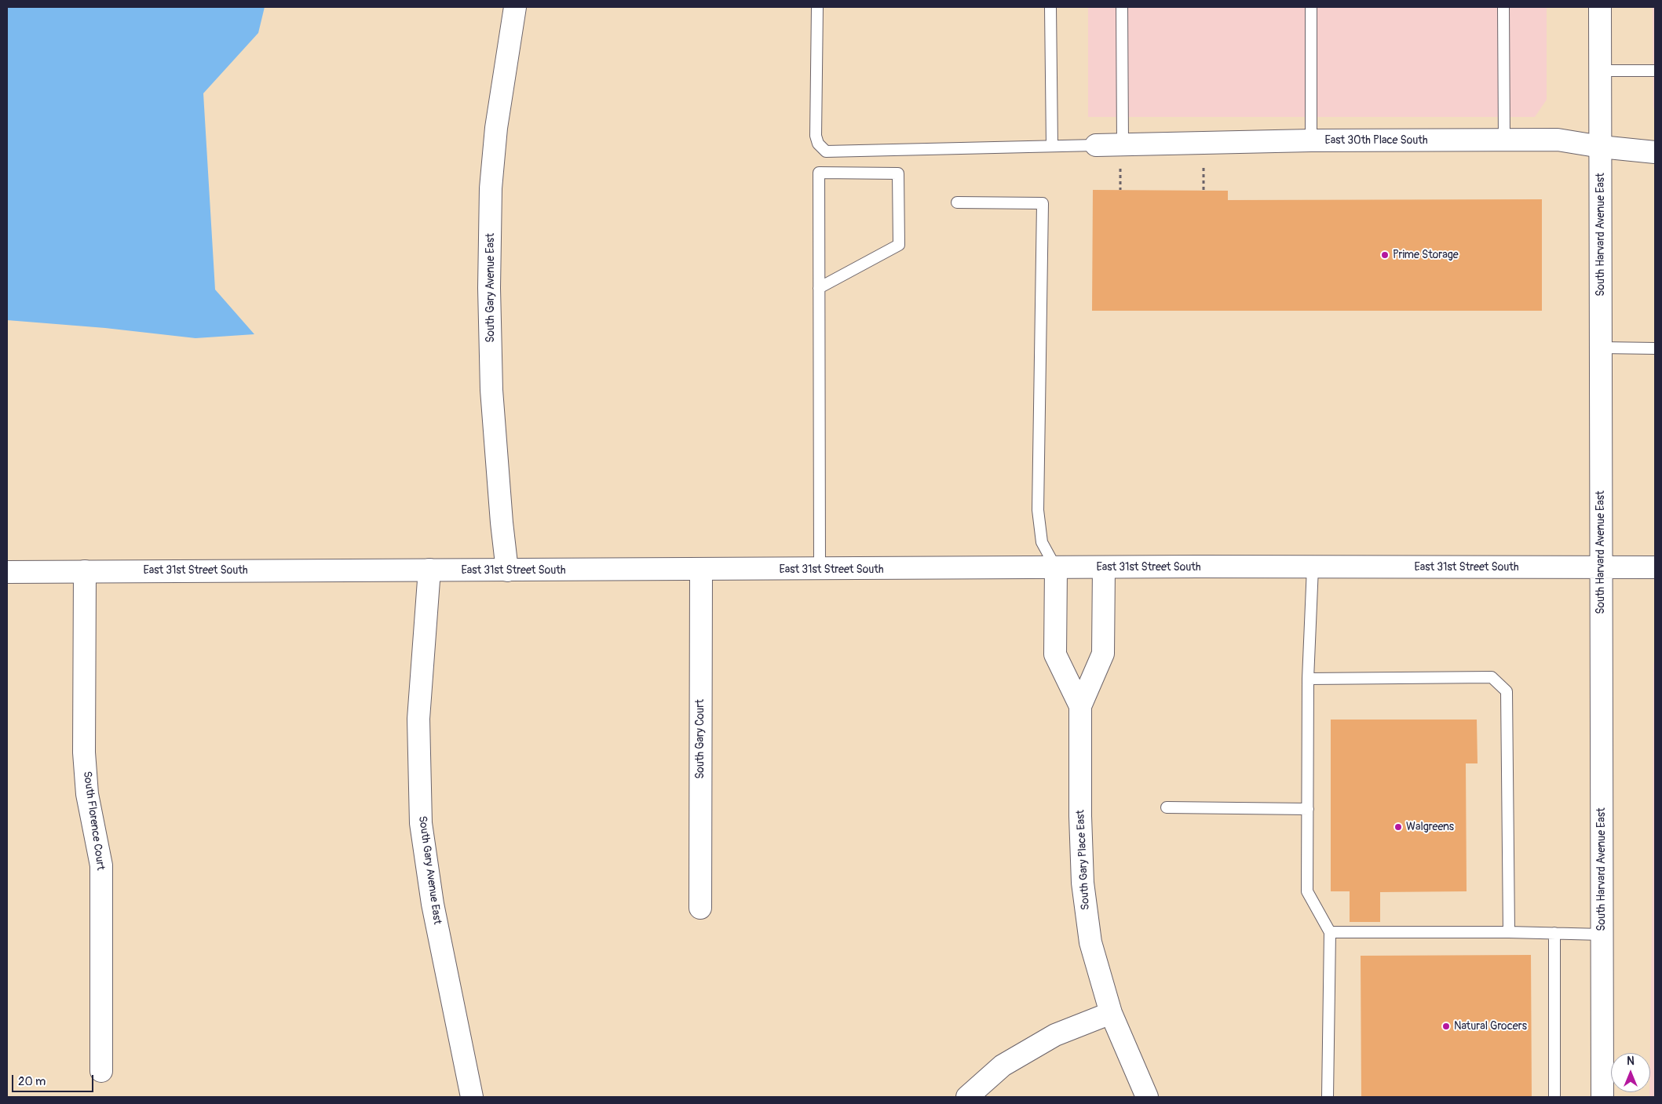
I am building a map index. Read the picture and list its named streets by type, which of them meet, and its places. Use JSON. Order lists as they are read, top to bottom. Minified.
{"streets":{"street":["East 30th Place South","South Harvard Avenue East","South Gary Avenue East","East 31st Street South","South Gary Court","South Florence Court","South Gary Place East"]},"crossings":[["East 30th Place South","South Harvard Avenue East"],["South Harvard Avenue East","East 31st Street South"],["South Gary Avenue East","East 31st Street South"],["East 31st Street South","South Gary Court"],["East 31st Street South","South Florence Court"],["East 31st Street South","South Gary Place East"]],"places":["Prime Storage","Walgreens","Natural Grocers"],"scale_bar":"20 m","north":"top"}
